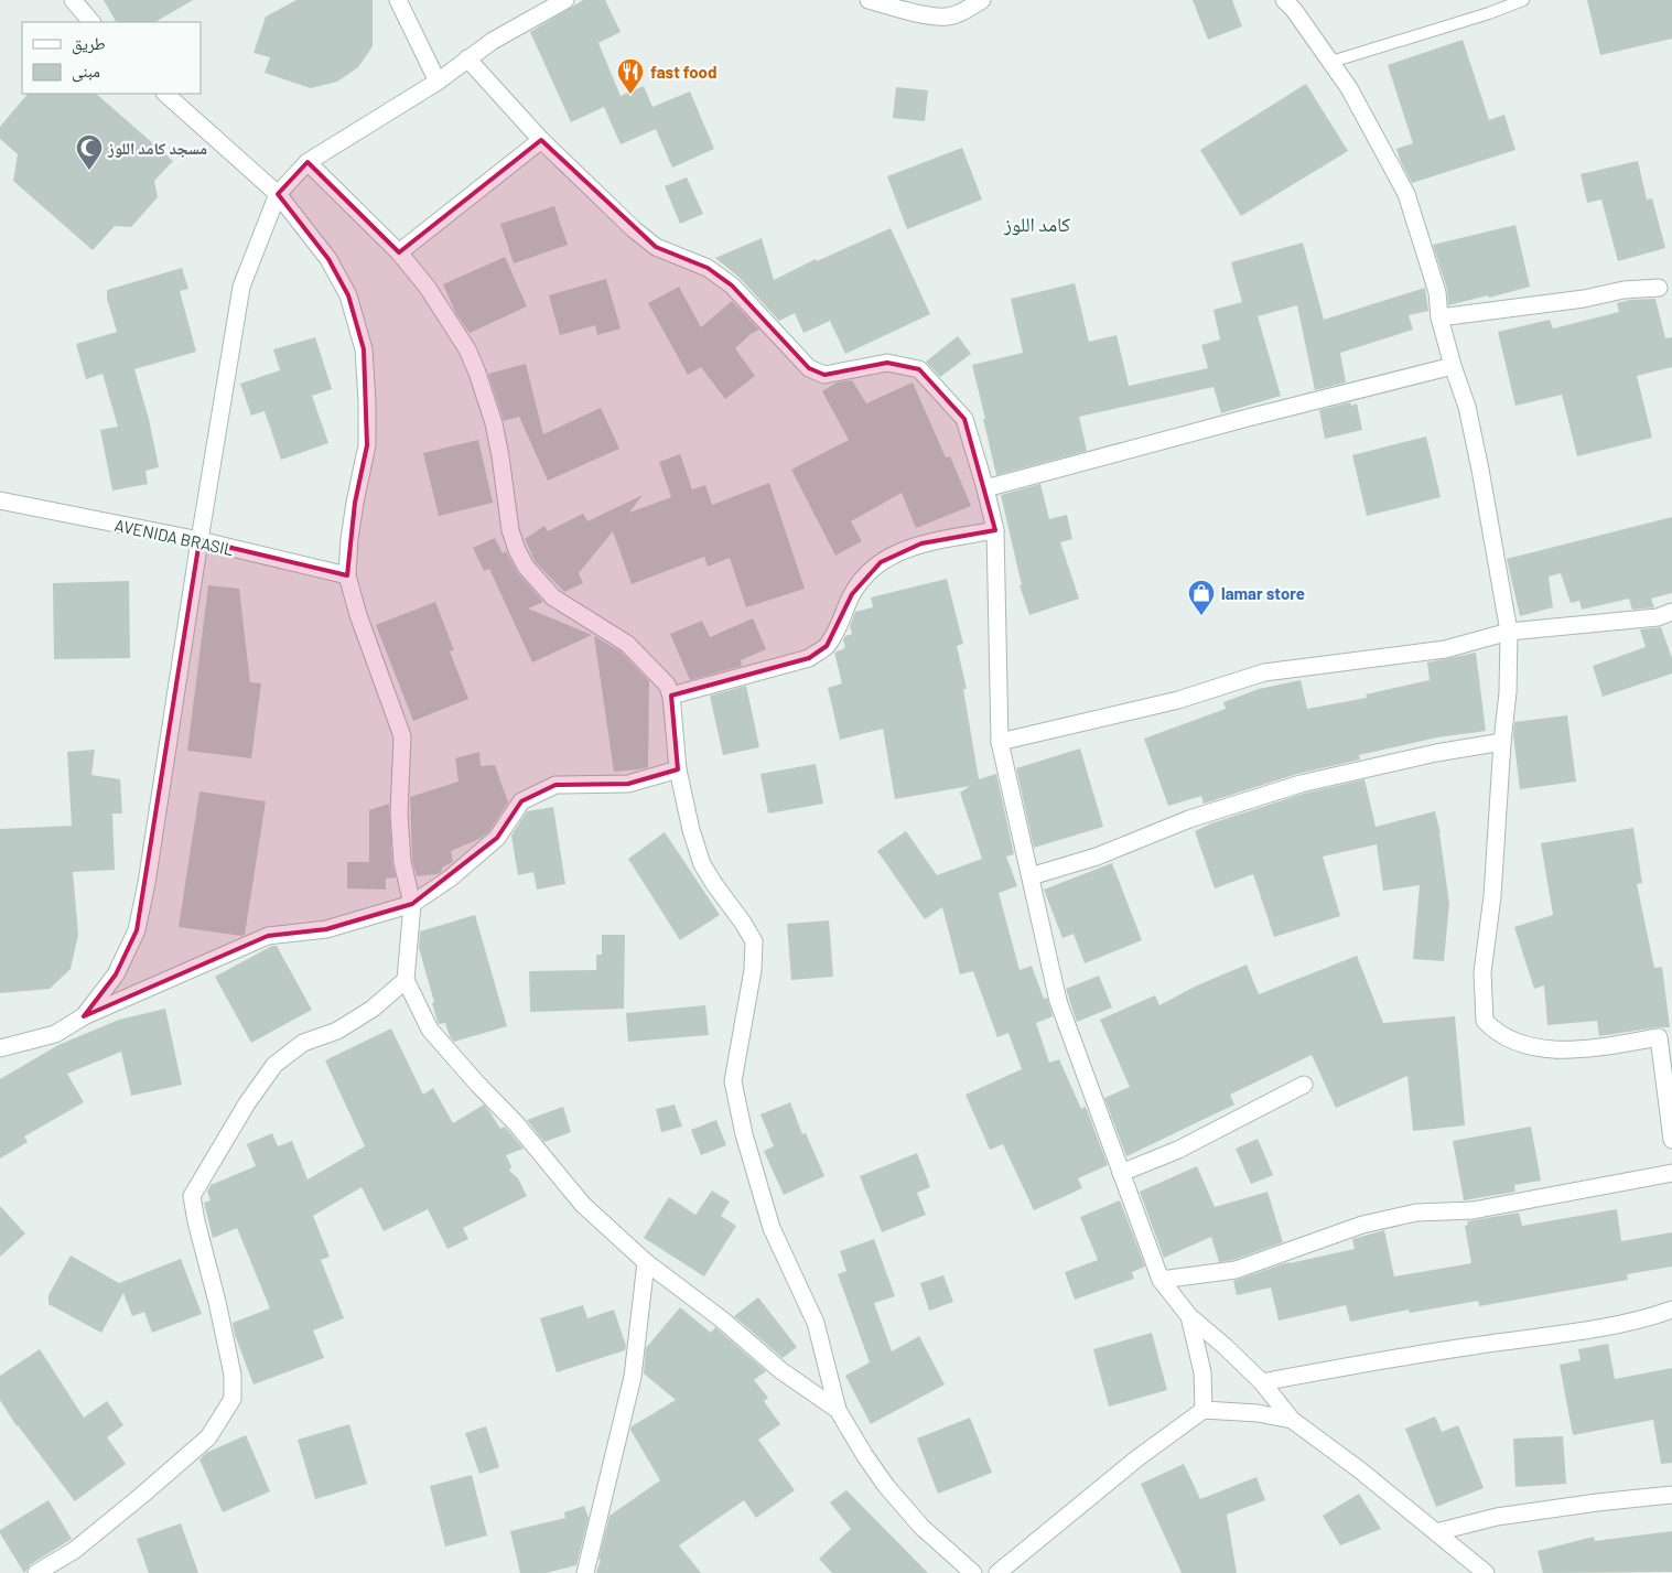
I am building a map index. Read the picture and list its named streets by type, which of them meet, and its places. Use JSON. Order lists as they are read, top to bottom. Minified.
{"streets":{"street":["AVENIDA BRASIL"]},"districts":["كامد اللوز"],"places":{"restaurant":["fast food"],"mosque":["مسجد كامد اللوز"],"shop":["lamar store"]},"legend":["طريق","مبنى"]}
